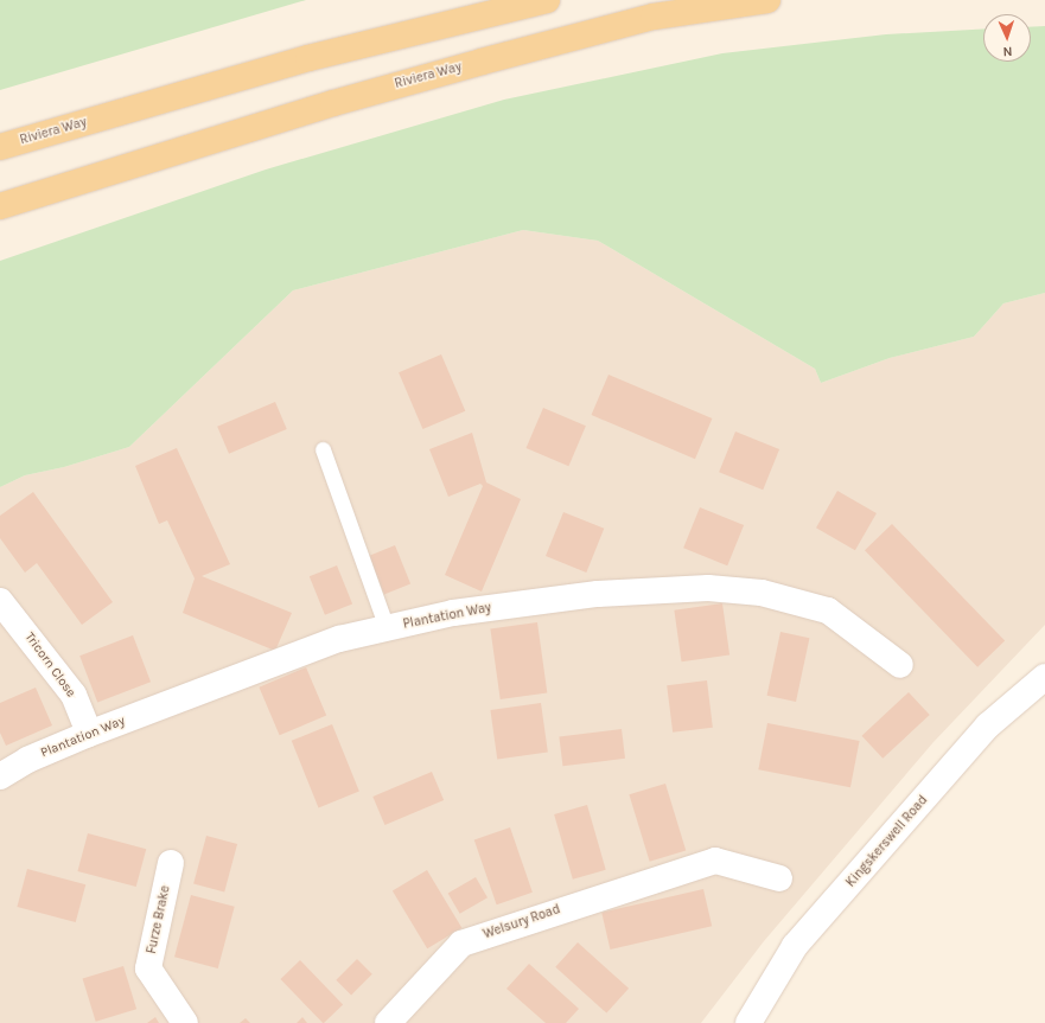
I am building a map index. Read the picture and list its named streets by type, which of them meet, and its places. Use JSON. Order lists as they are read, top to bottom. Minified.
{"streets":{"main road":["Riviera Way"],"street":["Plantation Way","Tricorn Close","Kingskerswell Road","Furze Brake","Welsury Road"]},"crossings":[["Plantation Way","Tricorn Close"]],"north":"bottom"}
